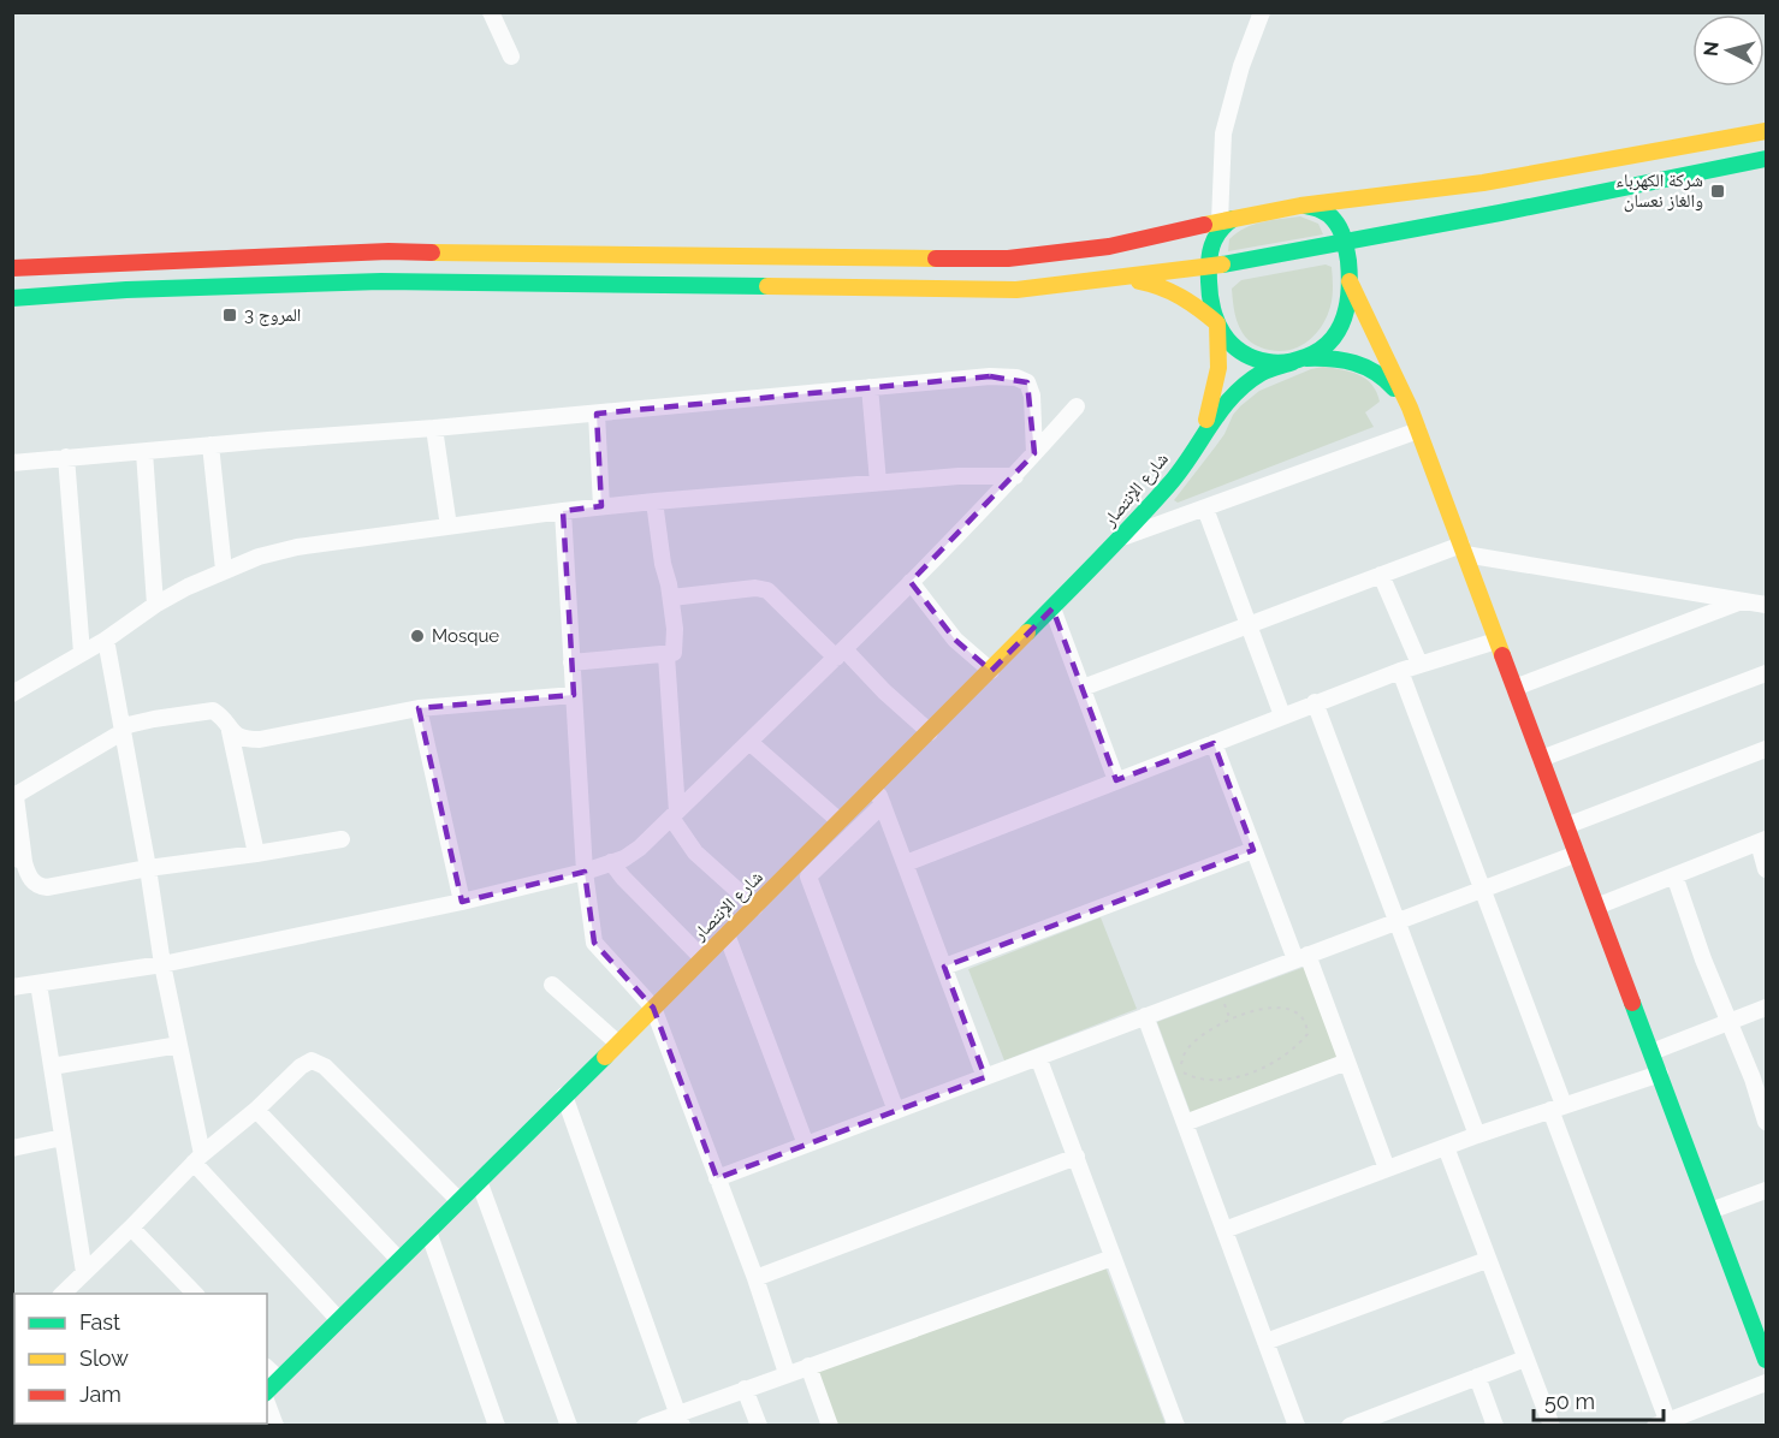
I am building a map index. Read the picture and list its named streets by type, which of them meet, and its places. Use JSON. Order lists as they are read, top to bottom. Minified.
{"streets":{"main road":["شارع الإنتصار"]},"places":{"transit":["شركة الكهرباء والغاز نعسان","المروج 3"],"other":["Mosque"]},"legend":["Fast","Slow","Jam"],"scale_bar":"50 m","north":"left"}
